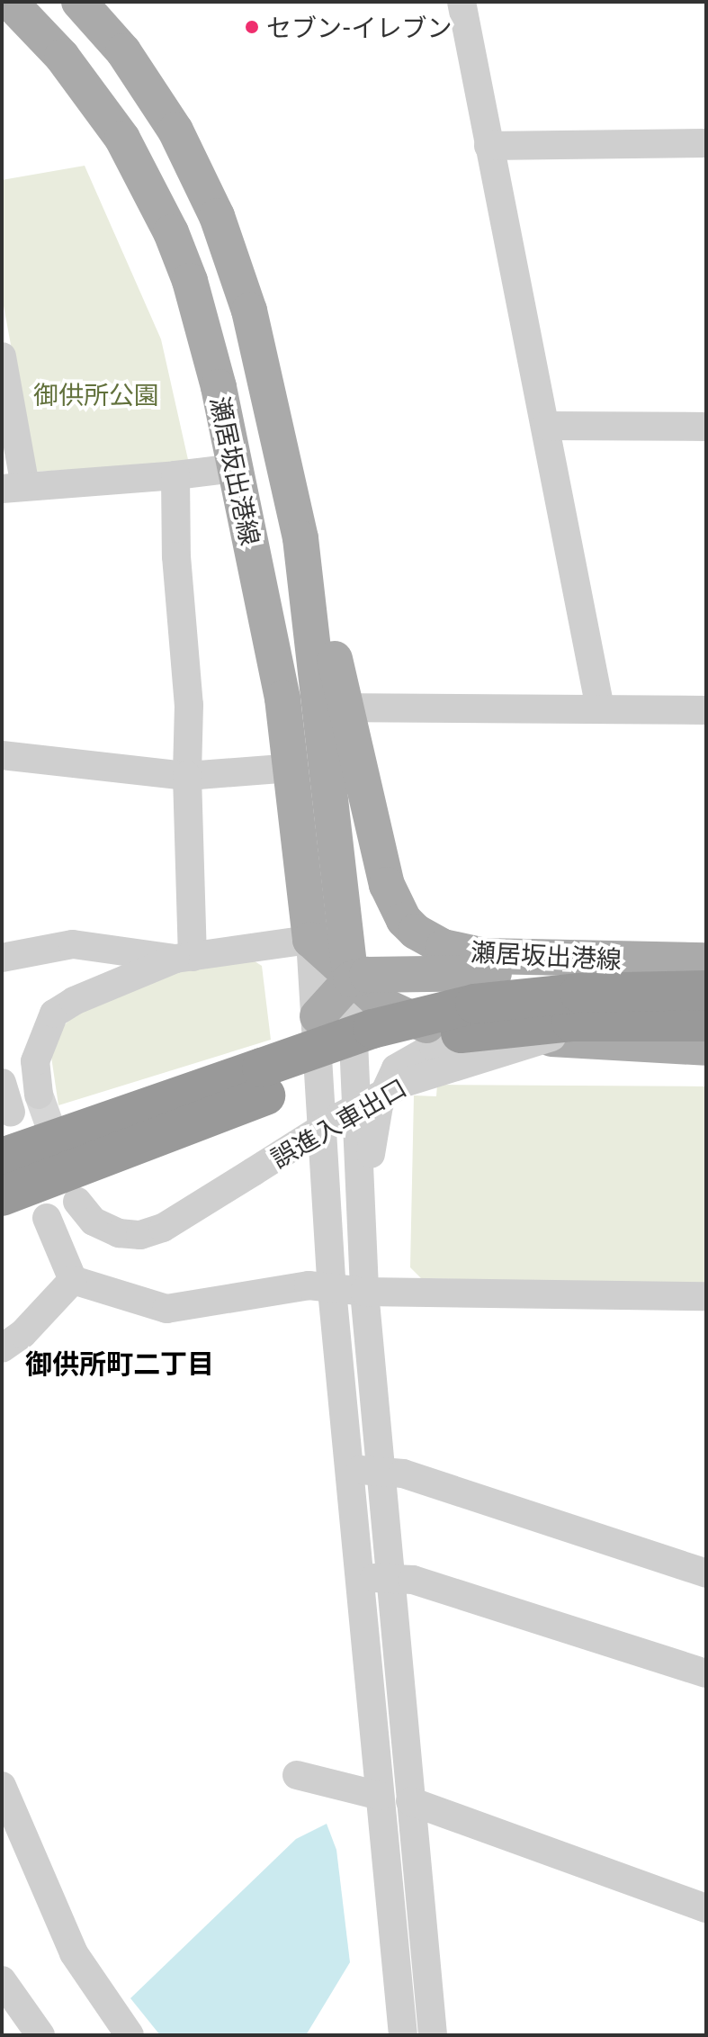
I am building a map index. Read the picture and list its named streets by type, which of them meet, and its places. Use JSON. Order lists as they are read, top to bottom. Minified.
{"streets":{"main road":["瀬居坂出港線"],"street":["誤進入車出口"]},"districts":["御供所町二丁目"],"parks":["御供所公園"],"places":["セブン-イレブン"]}
